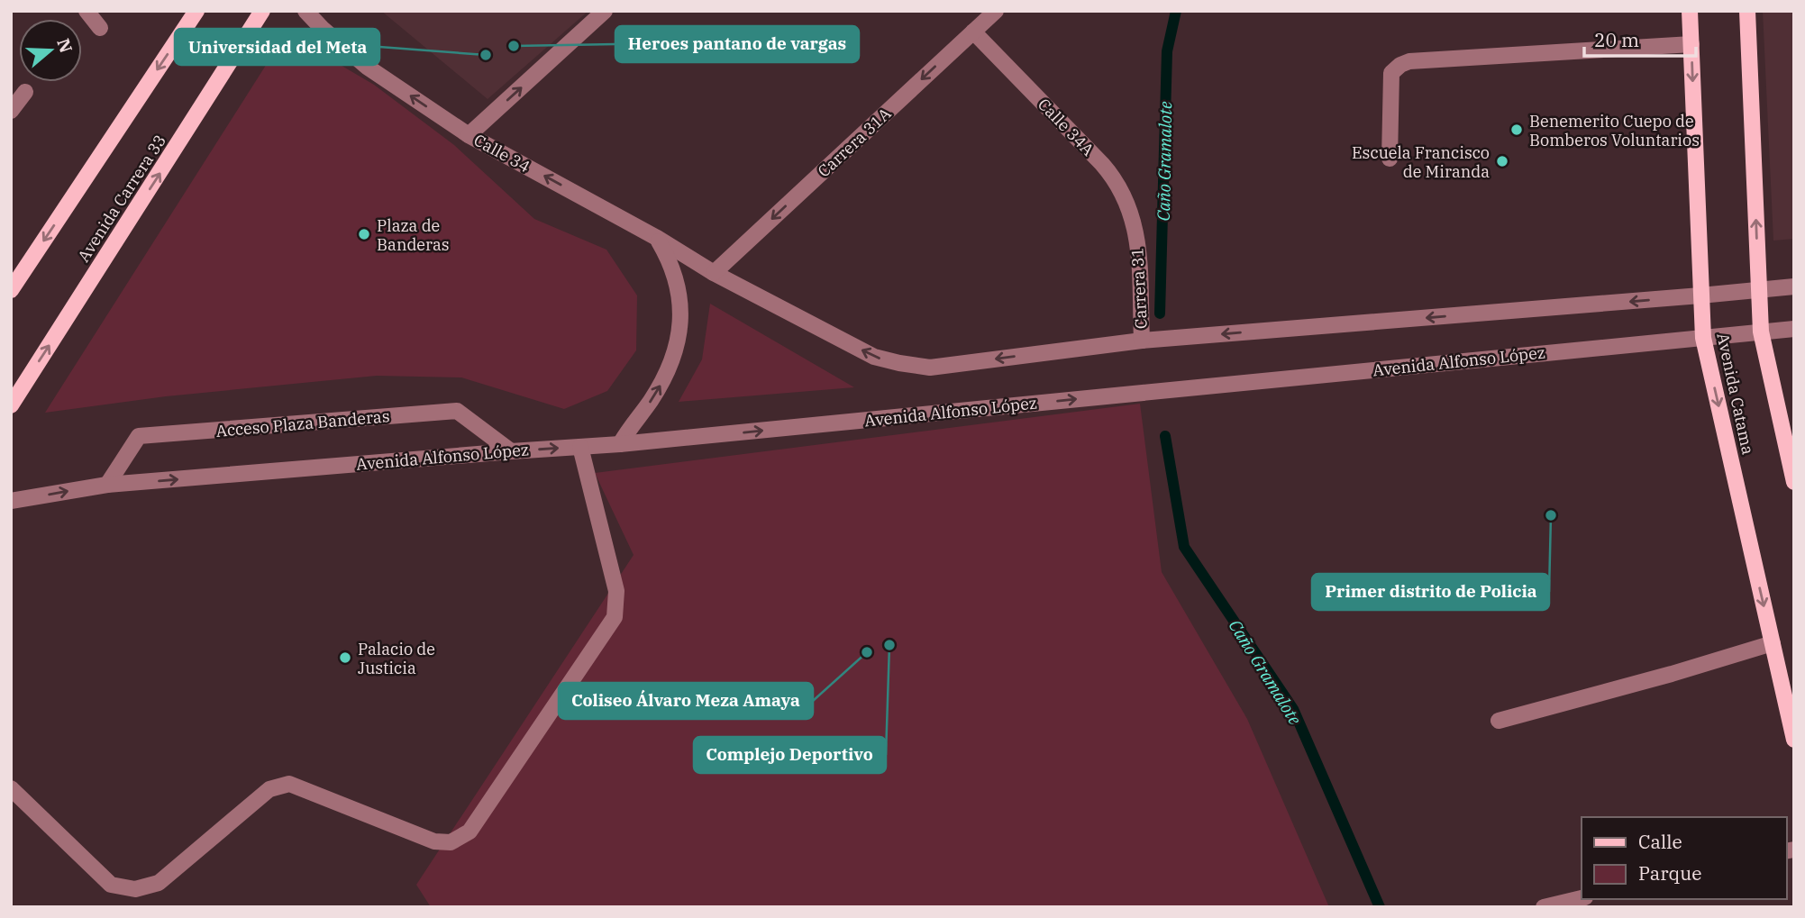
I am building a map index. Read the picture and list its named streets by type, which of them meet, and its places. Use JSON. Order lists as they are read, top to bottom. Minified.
{"streets":{"main road":["Avenida Carrera 33","Avenida Catama"],"street":["Calle 34A","Carrera 31A","Calle 34","Carrera 31","Avenida Alfonso López","Acceso Plaza Banderas"]},"crossings":[["Calle 34A","Carrera 31A"],["Calle 34A","Carrera 31"],["Carrera 31A","Calle 34"],["Avenida Alfonso López","Avenida Catama"],["Avenida Alfonso López","Acceso Plaza Banderas"]],"one_way":["Carrera 31A","Calle 34"],"water":["Caño Gramalote"],"places":["Heroes pantano de vargas","Universidad del Meta","Benemerito Cuepo de Bomberos Voluntarios","Escuela Francisco de Miranda","Plaza de Banderas","Primer distrito de Policia","Complejo Deportivo","Coliseo Álvaro Meza Amaya","Palacio de Justicia"],"legend":["Calle","Parque"],"scale_bar":"20 m","north":"right"}
